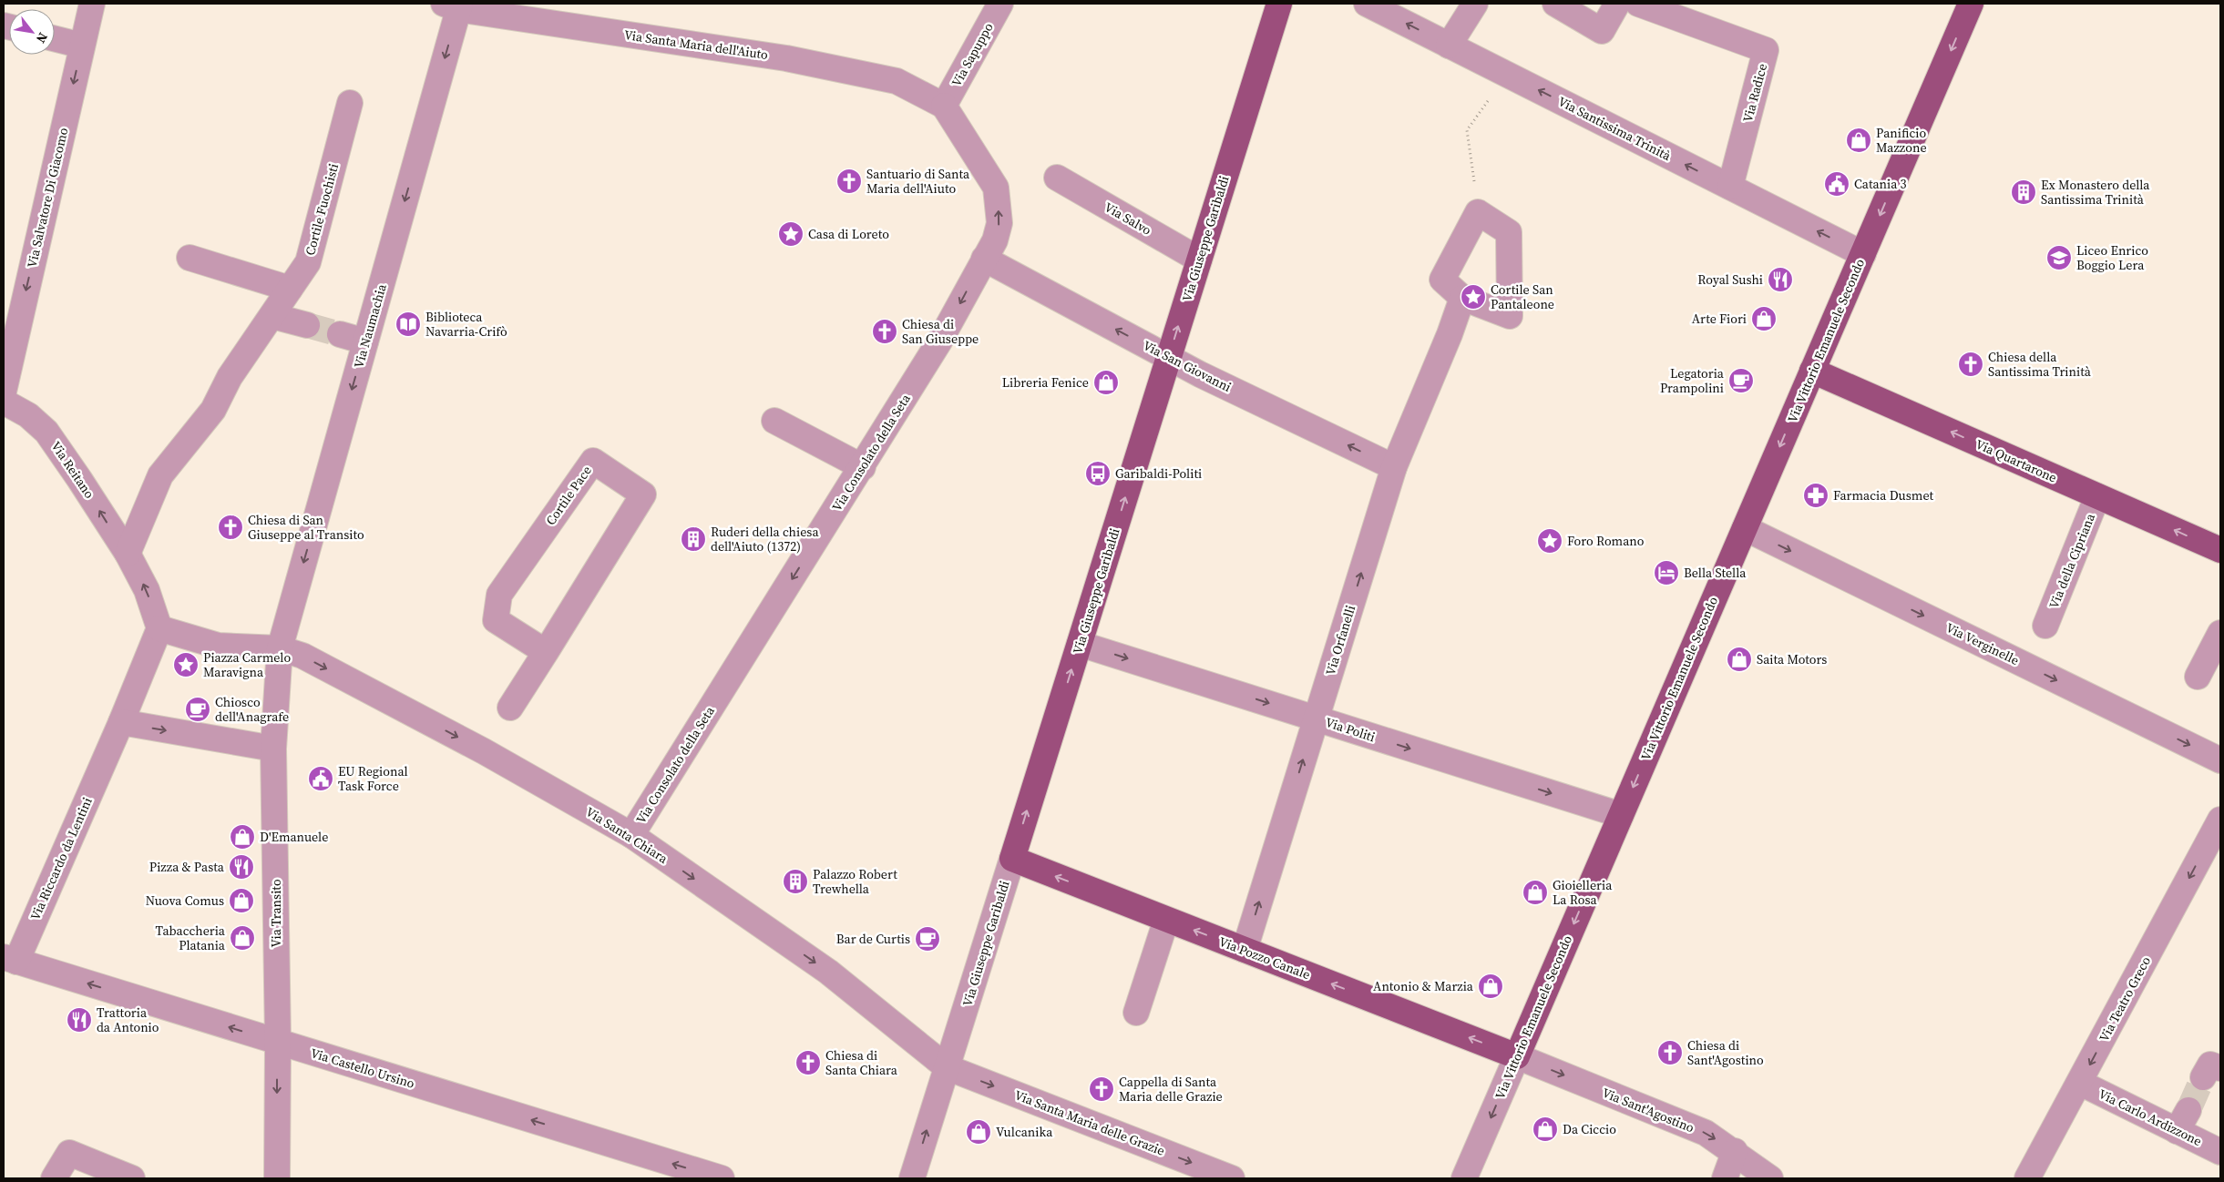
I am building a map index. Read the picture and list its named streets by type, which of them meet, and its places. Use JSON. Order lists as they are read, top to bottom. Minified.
{"streets":{"main road":["Via Giuseppe Garibaldi","Via Vittorio Emanuele Secondo","Via Quartarone","Via Pozzo Canale"],"street":["Via Santa Maria dell'Aiuto","Via Sapuppo","Via Radice","Via Santissima Trinità","Via Salvatore Di Giacomo","Cortile Fuochisti","Via Salvo","Via Naumachia","Via San Giovanni","Via Consolato della Seta","Via Reitano","Cortile Pace","Via della Cipriana","Via Orfanelli","Via Verginelle","Via Politi","Via Santa Chiara","Via Riccardo da Lentini","Via Transito","Via Teatro Greco","Via Castello Ursino","Via Sant'Agostino","Via Carlo Ardizzone","Via Santa Maria delle Grazie"]},"crossings":[["Via Santa Maria dell'Aiuto","Via Sapuppo"],["Via Santa Maria dell'Aiuto","Via Naumachia"],["Via Santa Maria dell'Aiuto","Via Consolato della Seta"],["Via Sapuppo","Via Consolato della Seta"],["Via Radice","Via Santissima Trinità"],["Via Santissima Trinità","Via Vittorio Emanuele Secondo"],["Cortile Fuochisti","Via Reitano"],["Via Salvo","Via Giuseppe Garibaldi"],["Via Giuseppe Garibaldi","Via San Giovanni"],["Via Giuseppe Garibaldi","Via Politi"],["Via Giuseppe Garibaldi","Via Santa Chiara"],["Via Giuseppe Garibaldi","Via Pozzo Canale"],["Via Giuseppe Garibaldi","Via Santa Maria delle Grazie"],["Via Naumachia","Via Santa Chiara"],["Via Naumachia","Via Transito"],["Via Vittorio Emanuele Secondo","Via Quartarone"],["Via Vittorio Emanuele Secondo","Via Verginelle"],["Via Vittorio Emanuele Secondo","Via Politi"],["Via Vittorio Emanuele Secondo","Via Pozzo Canale"],["Via Vittorio Emanuele Secondo","Via Sant'Agostino"],["Via San Giovanni","Via Consolato della Seta"],["Via San Giovanni","Via Orfanelli"],["Via Consolato della Seta","Via Santa Chiara"],["Via Quartarone","Via della Cipriana"],["Via Reitano","Via Santa Chiara"],["Via Reitano","Via Riccardo da Lentini"],["Via Orfanelli","Via Politi"],["Via Orfanelli","Via Pozzo Canale"],["Via Santa Chiara","Via Riccardo da Lentini"],["Via Santa Chiara","Via Transito"],["Via Santa Chiara","Via Santa Maria delle Grazie"],["Via Riccardo da Lentini","Via Castello Ursino"],["Via Transito","Via Castello Ursino"],["Via Pozzo Canale","Via Sant'Agostino"],["Via Teatro Greco","Via Carlo Ardizzone"]],"one_way":["Via Santissima Trinità","Via Salvatore Di Giacomo","Via Giuseppe Garibaldi","Via Naumachia","Via Vittorio Emanuele Secondo","Via San Giovanni","Via Quartarone","Via Reitano","Via Orfanelli","Via Verginelle","Via Politi","Via Santa Chiara","Via Pozzo Canale","Via Teatro Greco","Via Castello Ursino","Via Sant'Agostino","Via Santa Maria delle Grazie"],"places":{"shop":["Panificio Mazzone","Arte Fiori","Libreria Fenice","Saita Motors","D'Emanuele","Gioielleria La Rosa","Nuova Comus","Tabaccheria Platania","Antonio & Marzia","Da Ciccio","Vulcanika"],"church":["Santuario di Santa Maria dell'Aiuto","Chiesa di San Giuseppe","Chiesa della Santissima Trinità","Chiesa di San Giuseppe al Transito","Chiesa di Sant'Agostino","Chiesa di Santa Chiara","Cappella di Santa Maria delle Grazie"],"public building":["Catania 3","EU Regional Task Force"],"building":["Ex Monastero della Santissima Trinità","Ruderi della chiesa dell'Aiuto (1372)","Palazzo Robert Trewhella"],"place":["Casa di Loreto","Cortile San Pantaleone","Foro Romano","Piazza Carmelo Maravigna"],"school or university":["Liceo Enrico Boggio Lera"],"restaurant":["Royal Sushi","Pizza & Pasta","Trattoria da Antonio"],"library":["Biblioteca Navarria-Crifò"],"cafe":["Legatoria Prampolini","Chiosco dell'Anagrafe","Bar de Curtis"],"bus stop":["Garibaldi-Politi"],"pharmacy":["Farmacia Dusmet"],"hotel":["Bella Stella"]},"north":"bottom right"}
